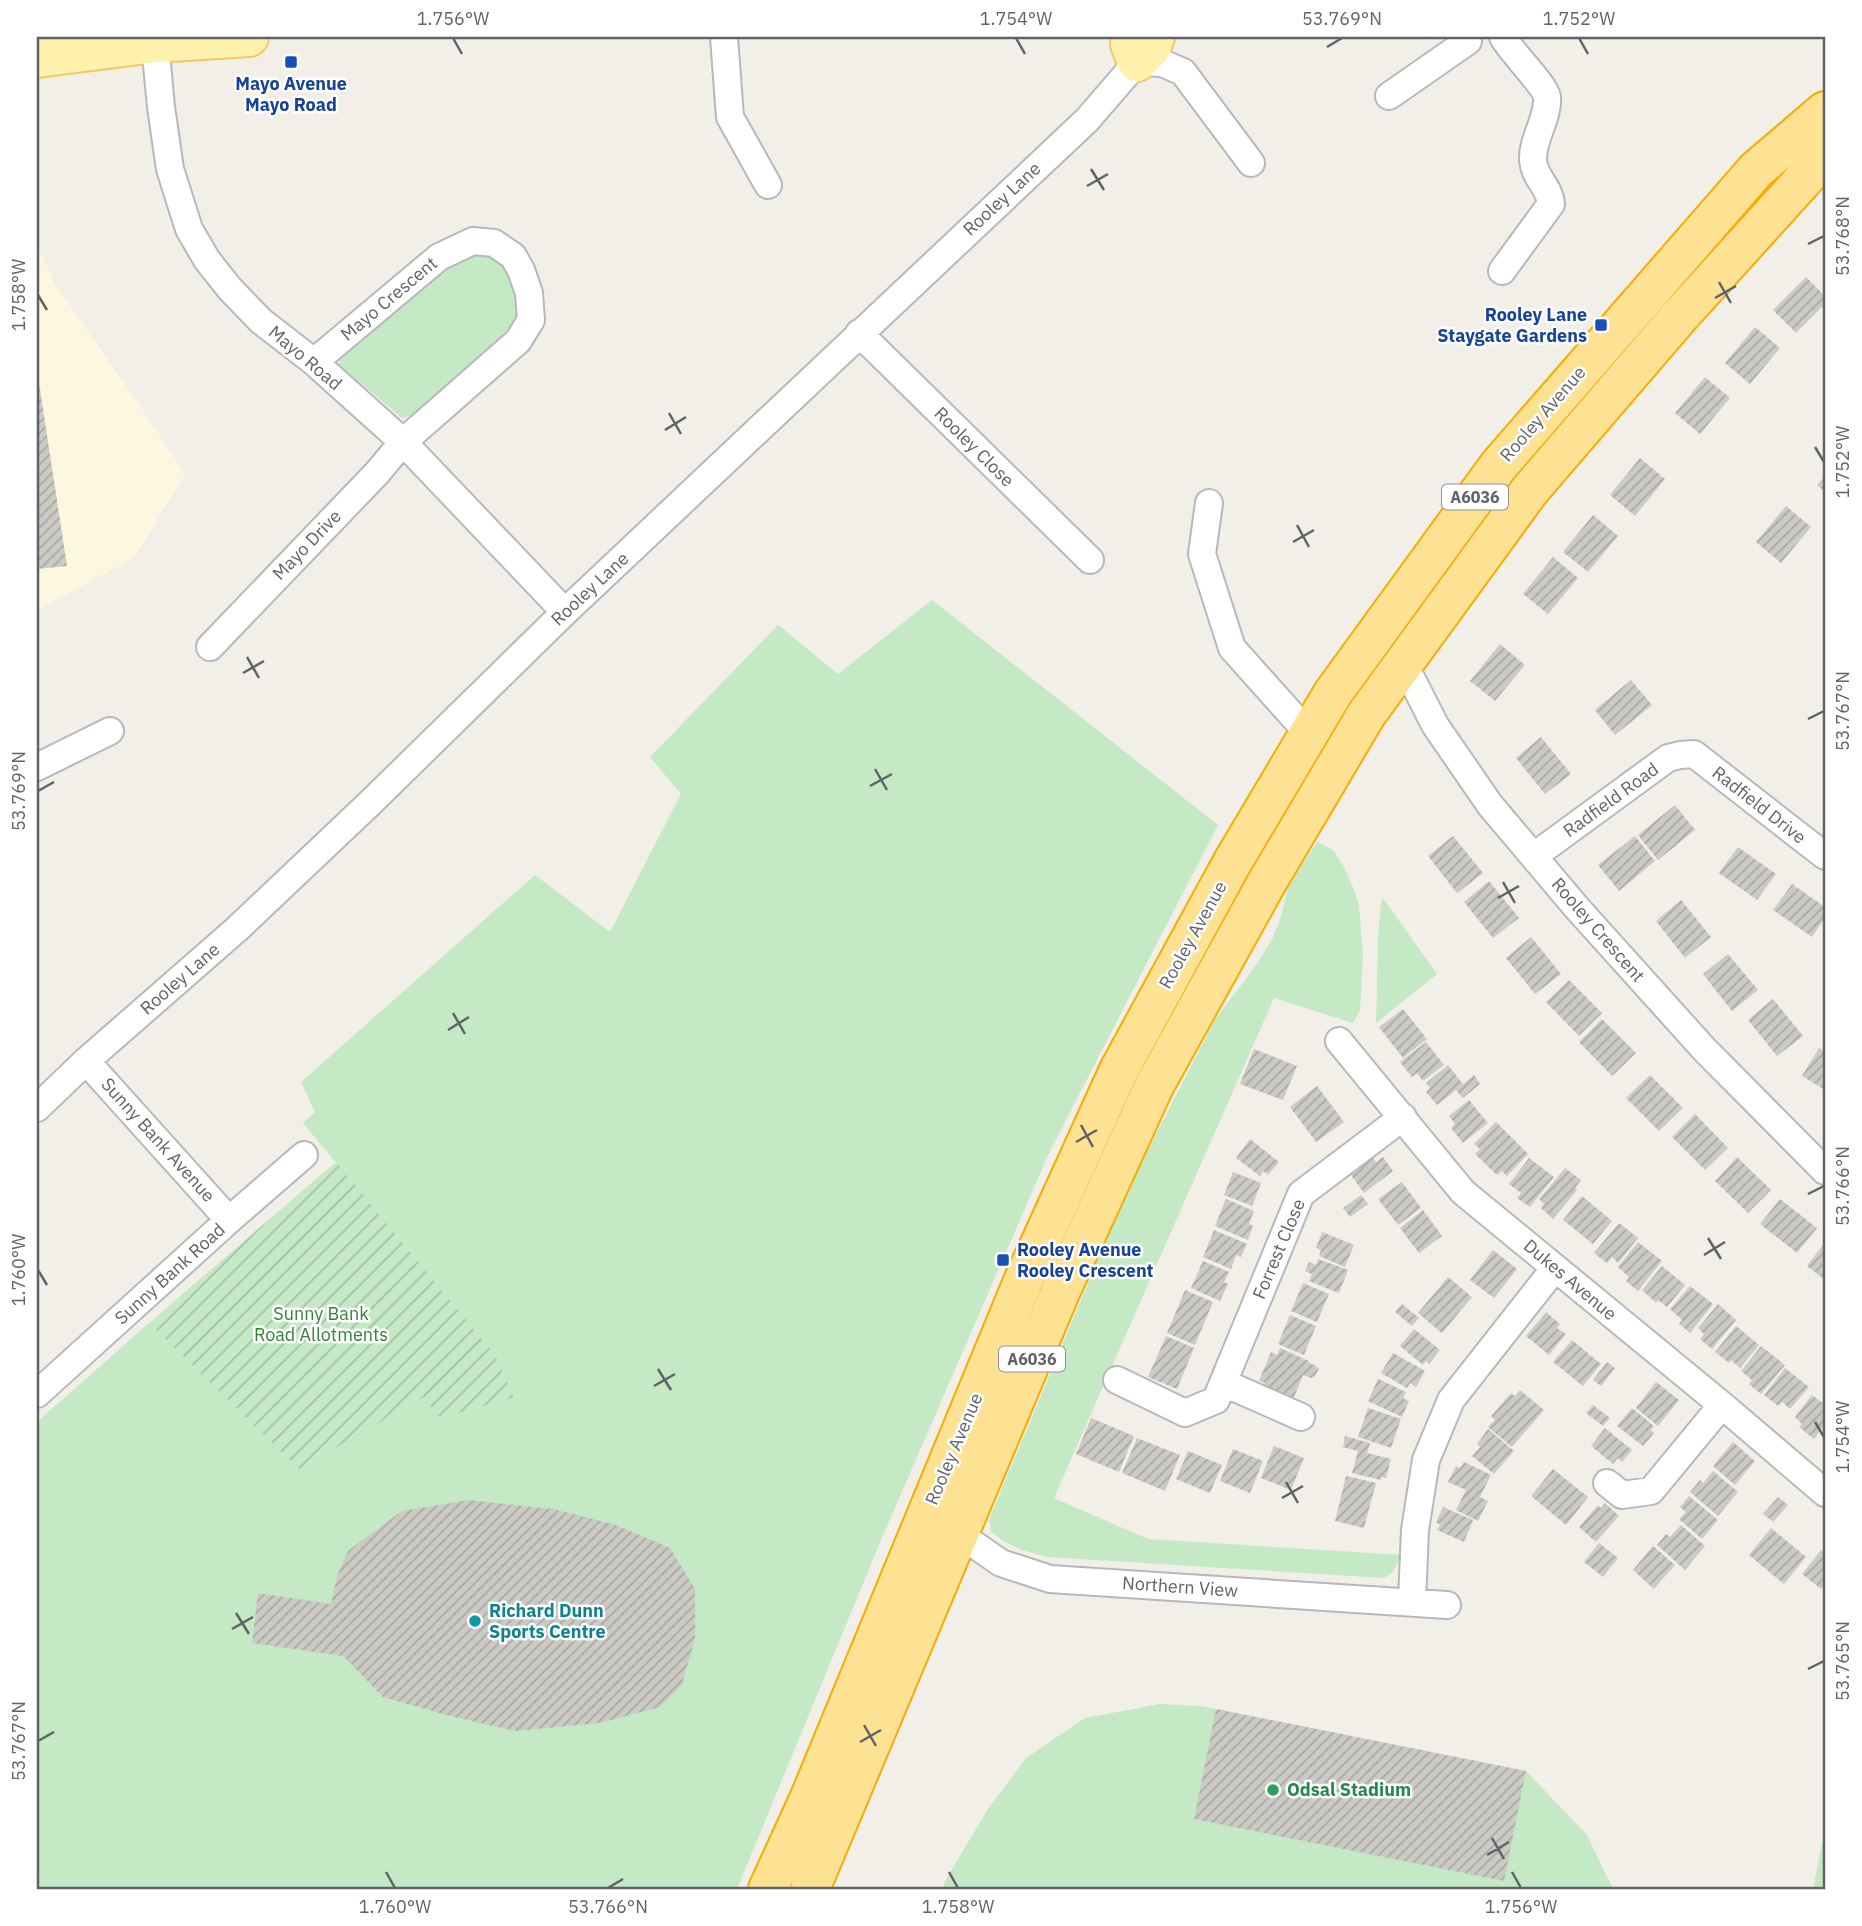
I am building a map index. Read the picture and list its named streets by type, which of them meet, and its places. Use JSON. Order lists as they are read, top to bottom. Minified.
{"streets":{"highway":["Rooley Avenue","A6036"],"street":["Rooley Lane","Mayo Crescent","Mayo Road","Rooley Close","Mayo Drive","Radfield Road","Radfield Drive","Rooley Crescent","Sunny Bank Avenue","Forrest Close","Sunny Bank Road","Dukes Avenue","Northern View"]},"crossings":[["Rooley Lane","Mayo Road"],["Rooley Lane","Rooley Close"],["Rooley Lane","Sunny Bank Avenue"],["Mayo Crescent","Mayo Road"],["Mayo Crescent","Mayo Drive"],["Mayo Road","Mayo Drive"],["Rooley Avenue","Rooley Crescent"],["Rooley Avenue","Northern View"],["Radfield Road","Radfield Drive"],["Radfield Road","Rooley Crescent"],["Sunny Bank Avenue","Sunny Bank Road"],["Forrest Close","Dukes Avenue"]],"parks":["Sunny Bank Road Allotments"],"places":{"transit":["Mayo Avenue Mayo Road","Rooley Lane Staygate Gardens","Rooley Avenue Rooley Crescent"],"other":["Richard Dunn Sports Centre","Odsal Stadium"]},"coordinates":["1.756°W","1.754°W","53.769°N","1.752°W","53.768°N","1.758°W","53.767°N","53.766°N","1.760°W","53.765°N"]}
